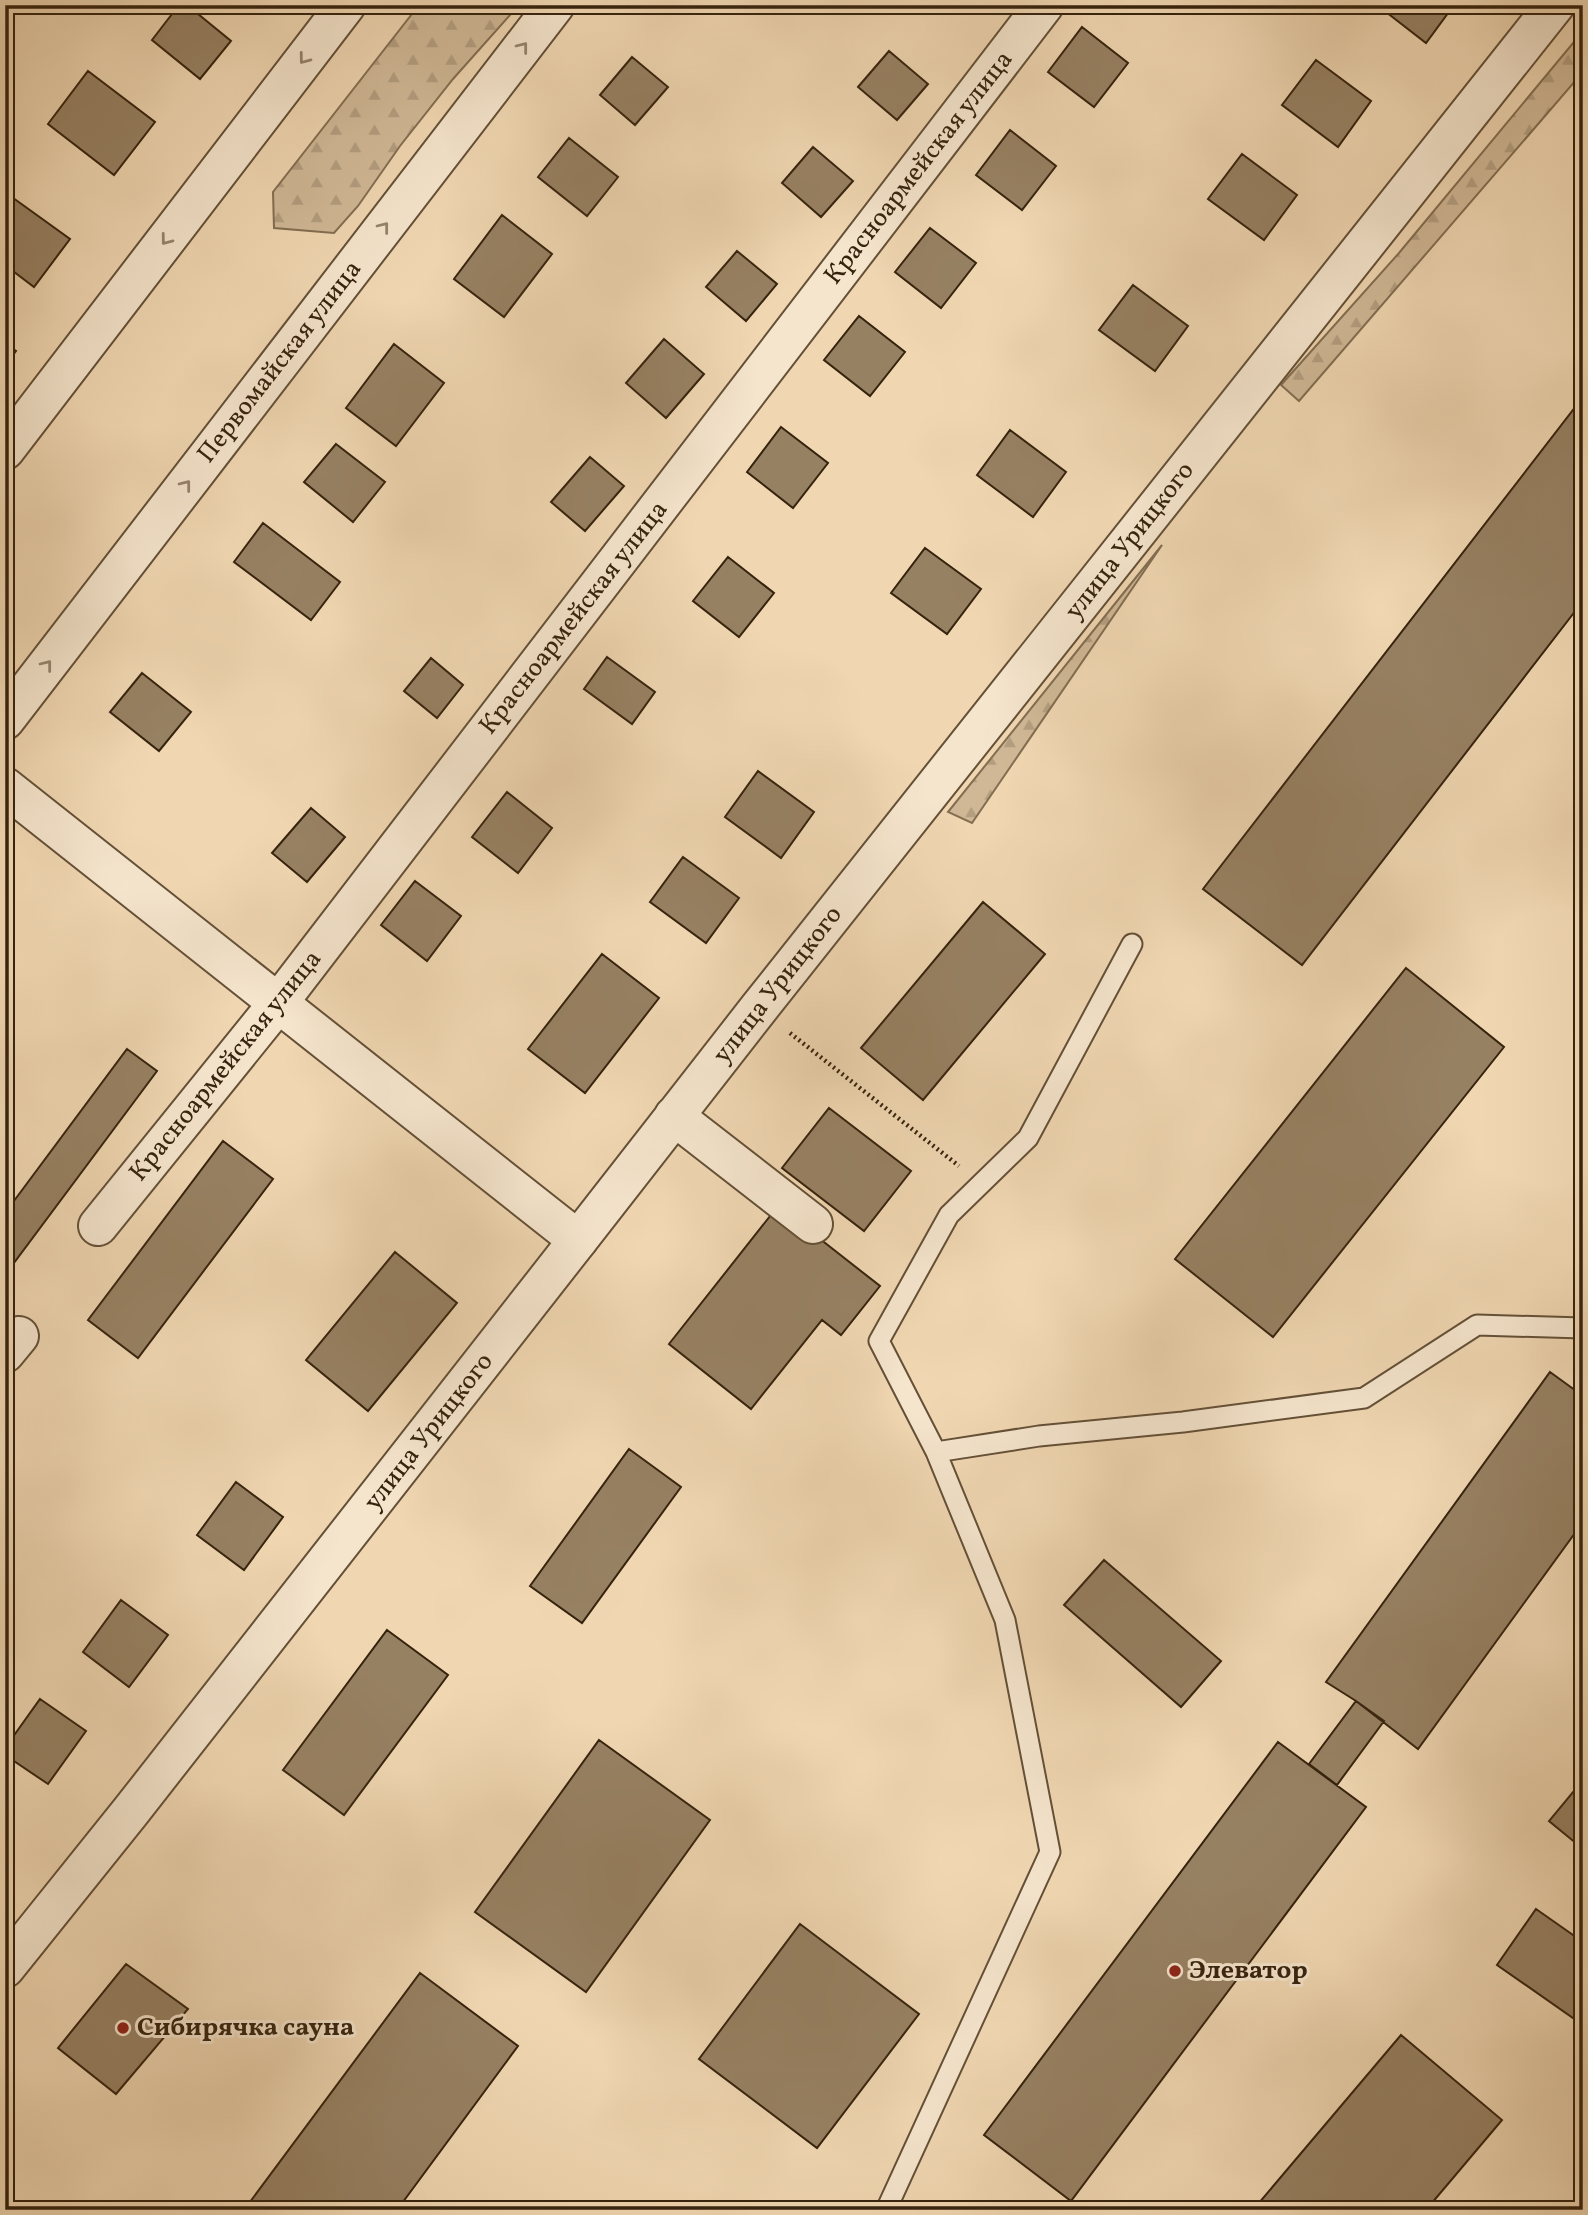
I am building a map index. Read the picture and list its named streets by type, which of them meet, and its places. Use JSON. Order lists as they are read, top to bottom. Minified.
{"streets":{"street":["Красноармейская улица","Первомайская улица","улица Урицкого"]},"places":["Элеватор","Сибирячка сауна"]}
